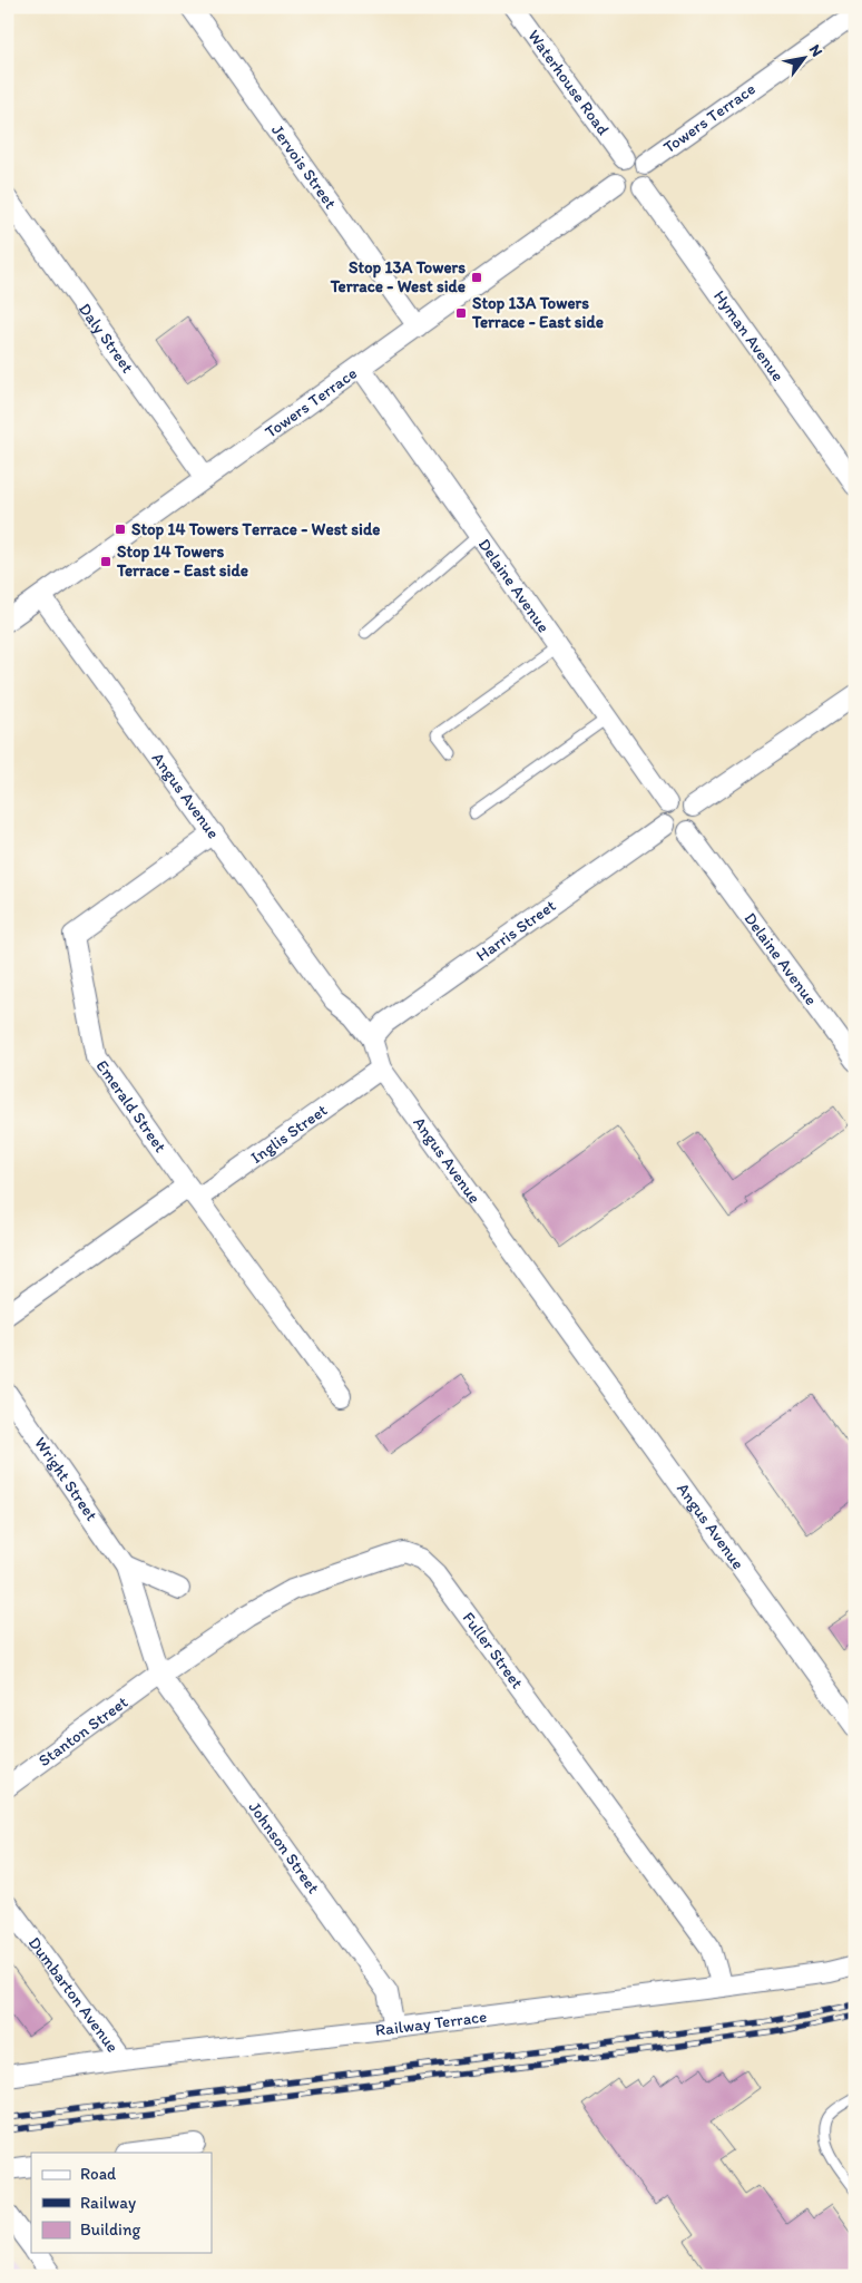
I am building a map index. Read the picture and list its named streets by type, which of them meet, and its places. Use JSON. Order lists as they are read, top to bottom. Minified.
{"streets":{"street":["Waterhouse Road","Towers Terrace","Jervois Street","Hyman Avenue","Daly Street","Delaine Avenue","Angus Avenue","Harris Street","Emerald Street","Inglis Street","Wright Street","Fuller Street","Stanton Street","Johnson Street","Dumbarton Avenue","Railway Terrace"]},"crossings":[["Waterhouse Road","Towers Terrace"],["Waterhouse Road","Hyman Avenue"],["Towers Terrace","Jervois Street"],["Towers Terrace","Hyman Avenue"],["Towers Terrace","Daly Street"],["Towers Terrace","Delaine Avenue"],["Towers Terrace","Angus Avenue"],["Delaine Avenue","Harris Street"],["Angus Avenue","Harris Street"],["Angus Avenue","Emerald Street"],["Angus Avenue","Inglis Street"],["Emerald Street","Inglis Street"],["Wright Street","Fuller Street"],["Wright Street","Stanton Street"],["Wright Street","Johnson Street"],["Fuller Street","Stanton Street"],["Fuller Street","Johnson Street"],["Fuller Street","Railway Terrace"],["Stanton Street","Johnson Street"],["Johnson Street","Railway Terrace"],["Dumbarton Avenue","Railway Terrace"]],"places":{"transit":["Stop 13A Towers Terrace - West side","Stop 13A Towers Terrace - East side","Stop 14 Towers Terrace - West side","Stop 14 Towers Terrace - East side"]},"legend":["Road","Railway","Building"],"north":"top right"}
